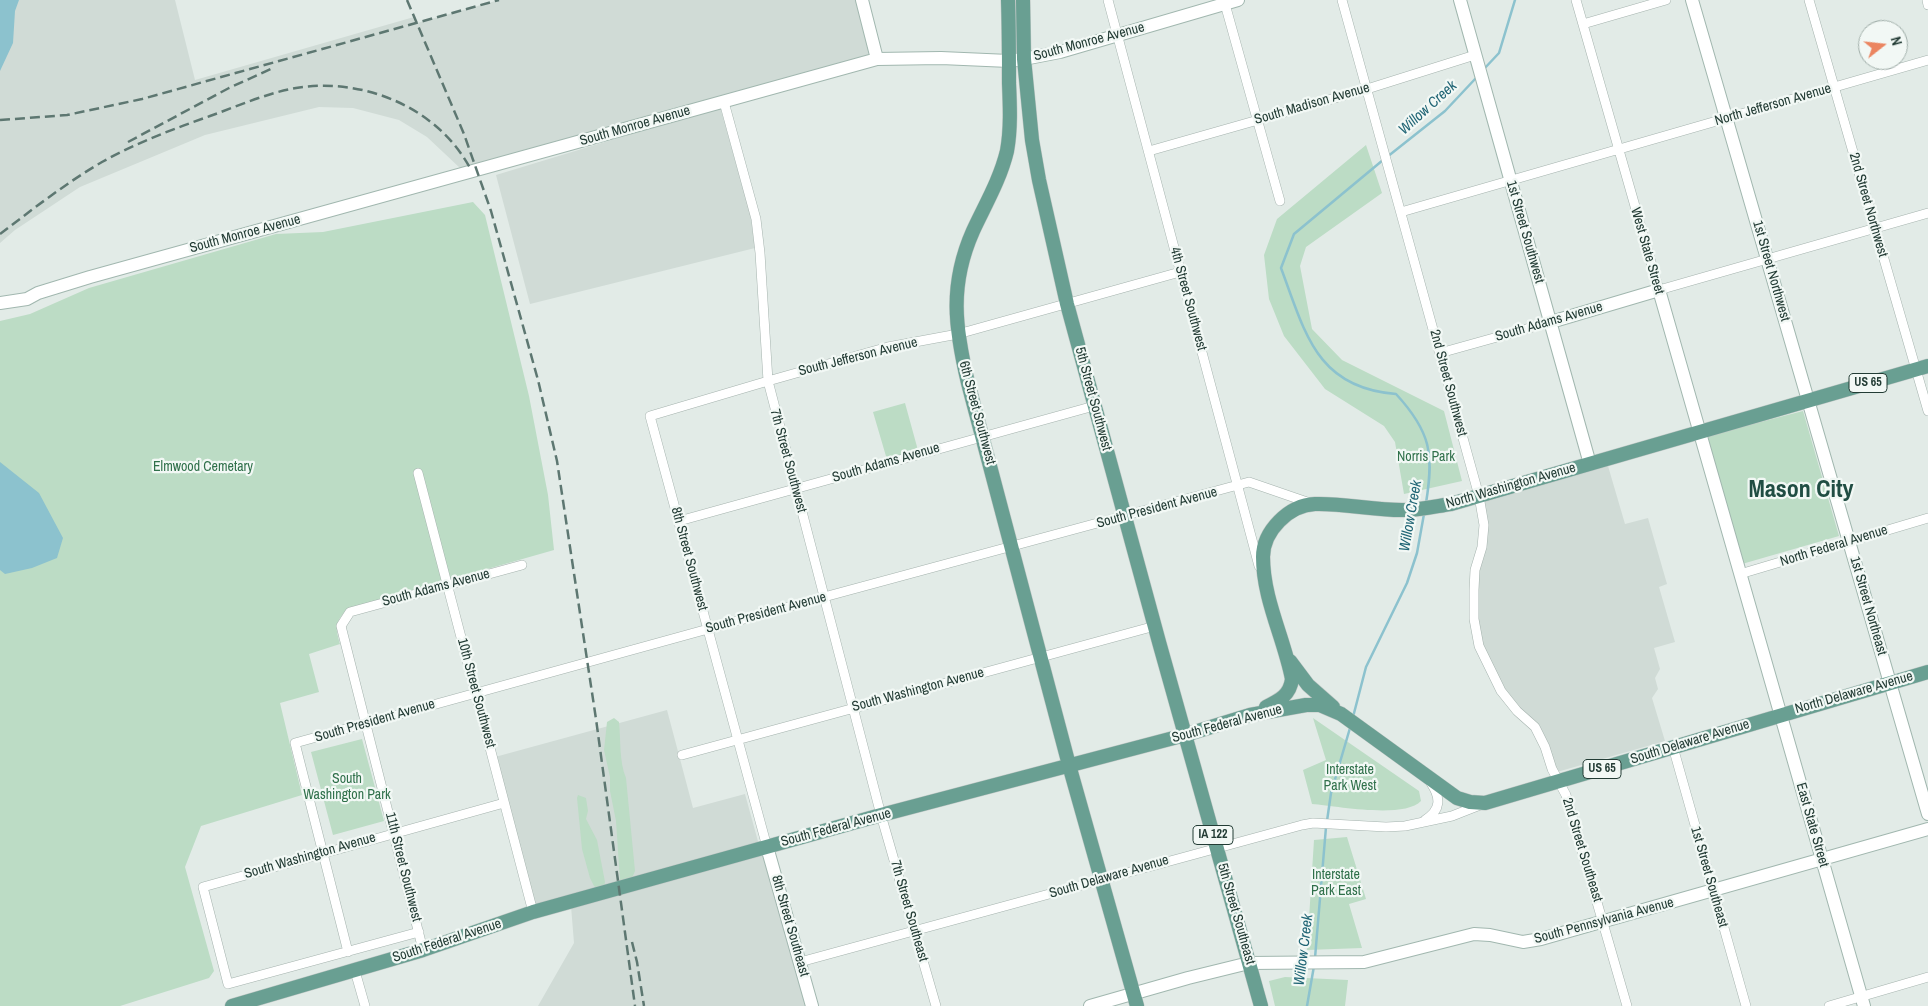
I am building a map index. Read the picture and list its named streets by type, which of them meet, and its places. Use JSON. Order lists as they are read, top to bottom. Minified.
{"streets":{"main road":["South Monroe Avenue","1st Street Southwest","West State Street","1st Street Northwest","South Adams Avenue","US 65","5th Street Southwest","6th Street Southwest","North Washington Avenue","1st Street Northeast","North Delaware Avenue","South Federal Avenue","South Delaware Avenue","East State Street","IA 122","5th Street Southeast","South Pennsylvania Avenue","8th Street Southeast"],"street":["South Madison Avenue","North Jefferson Avenue","2nd Street Northwest","4th Street Southwest","South Jefferson Avenue","2nd Street Southwest","7th Street Southwest","South President Avenue","North Federal Avenue","8th Street Southwest","South Washington Avenue","10th Street Southwest","2nd Street Southeast","11th Street Southwest","1st Street Southeast","7th Street Southeast"]},"crossings":[["South Monroe Avenue","4th Street Southwest"],["South Monroe Avenue","5th Street Southwest"],["South Monroe Avenue","6th Street Southwest"],["South Monroe Avenue","7th Street Southwest"],["South Madison Avenue","1st Street Southwest"],["South Madison Avenue","4th Street Southwest"],["South Madison Avenue","2nd Street Southwest"],["North Jefferson Avenue","2nd Street Northwest"],["North Jefferson Avenue","West State Street"],["North Jefferson Avenue","1st Street Northwest"],["2nd Street Northwest","North Washington Avenue"],["1st Street Southwest","South Adams Avenue"],["1st Street Southwest","North Washington Avenue"],["West State Street","South Adams Avenue"],["West State Street","North Washington Avenue"],["West State Street","North Federal Avenue"],["West State Street","East State Street"],["1st Street Northwest","North Washington Avenue"],["1st Street Northwest","North Federal Avenue"],["1st Street Northwest","1st Street Northeast"],["4th Street Southwest","South Jefferson Avenue"],["4th Street Southwest","North Washington Avenue"],["4th Street Southwest","South President Avenue"],["South Adams Avenue","2nd Street Southwest"],["South Adams Avenue","5th Street Southwest"],["South Adams Avenue","6th Street Southwest"],["South Adams Avenue","7th Street Southwest"],["South Adams Avenue","8th Street Southwest"],["South Adams Avenue","10th Street Southwest"],["South Adams Avenue","11th Street Southwest"],["South Jefferson Avenue","5th Street Southwest"],["South Jefferson Avenue","6th Street Southwest"],["South Jefferson Avenue","7th Street Southwest"],["South Jefferson Avenue","8th Street Southwest"],["2nd Street Southwest","North Washington Avenue"],["2nd Street Southwest","South Delaware Avenue"],["2nd Street Southwest","2nd Street Southeast"],["5th Street Southwest","South President Avenue"],["5th Street Southwest","South Washington Avenue"],["5th Street Southwest","South Federal Avenue"],["5th Street Southwest","5th Street Southeast"],["6th Street Southwest","South President Avenue"],["6th Street Southwest","South Washington Avenue"],["6th Street Southwest","South Federal Avenue"],["6th Street Southwest","South Delaware Avenue"],["6th Street Southwest","South Pennsylvania Avenue"],["7th Street Southwest","South President Avenue"],["7th Street Southwest","South Washington Avenue"],["7th Street Southwest","South Federal Avenue"],["7th Street Southwest","7th Street Southeast"],["North Washington Avenue","South Federal Avenue"],["South President Avenue","8th Street Southwest"],["South President Avenue","South Washington Avenue"],["South President Avenue","10th Street Southwest"],["South President Avenue","11th Street Southwest"],["North Federal Avenue","1st Street Northeast"],["North Federal Avenue","East State Street"],["8th Street Southwest","South Washington Avenue"],["8th Street Southwest","South Federal Avenue"],["8th Street Southwest","8th Street Southeast"],["1st Street Northeast","North Delaware Avenue"],["South Washington Avenue","10th Street Southwest"],["South Washington Avenue","11th Street Southwest"],["10th Street Southwest","South Federal Avenue"],["North Delaware Avenue","South Delaware Avenue"],["North Delaware Avenue","East State Street"],["South Federal Avenue","South Delaware Avenue"],["South Federal Avenue","11th Street Southwest"],["South Federal Avenue","7th Street Southeast"],["South Federal Avenue","5th Street Southeast"],["South Federal Avenue","8th Street Southeast"],["South Delaware Avenue","East State Street"],["South Delaware Avenue","2nd Street Southeast"],["South Delaware Avenue","1st Street Southeast"],["South Delaware Avenue","7th Street Southeast"],["South Delaware Avenue","5th Street Southeast"],["South Delaware Avenue","8th Street Southeast"],["East State Street","South Pennsylvania Avenue"],["2nd Street Southeast","South Pennsylvania Avenue"],["1st Street Southeast","South Pennsylvania Avenue"],["5th Street Southeast","South Pennsylvania Avenue"]],"districts":["Mason City"],"water":["Willow Creek"],"parks":["Norris Park","Elmwood Cemetary","Interstate Park West","South Washington Park","Interstate Park East"],"north":"right"}
